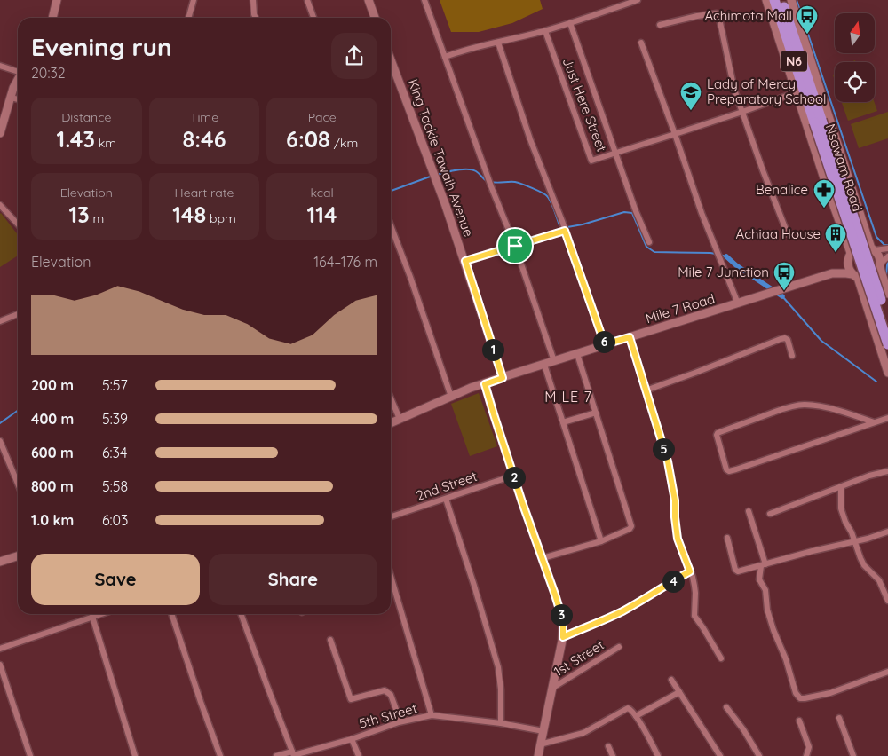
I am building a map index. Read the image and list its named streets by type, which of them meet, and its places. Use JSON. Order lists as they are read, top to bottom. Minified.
{"streets":{"highway":["N6","Nsawam Road"],"street":["Just Here Street","King Tackie Tawaih Avenue","Mile 7 Road","2nd Street","1st Street","5th Street"]},"crossings":[["King Tackie Tawaih Avenue","Mile 7 Road"]],"districts":["MILE 7"],"places":{"bus stop":["Achimota Mall","Mile 7 Junction"],"school or university":["Lady of Mercy Preparatory School"],"pharmacy":["Benalice"],"building":["Achiaa House"]},"north":"top","page":{"heading":["Evening run","20:32"],"stats":[["Distance","1.43 km"],["Time","8:46"],["Pace","6:08 /km"],["Elevation","13 m"],["Heart rate","148 bpm"],["kcal","114"]],"chart":["Elevation","164–176 m"],"pins":["6","1","5","2","4","3"],"list":[{"name":"200 m","note":"5:57"},{"name":"400 m","note":"5:39"},{"name":"600 m","note":"6:34"},{"name":"800 m","note":"5:58"},{"name":"1.0 km","note":"6:03"}],"buttons":["Save","Share"]}}
